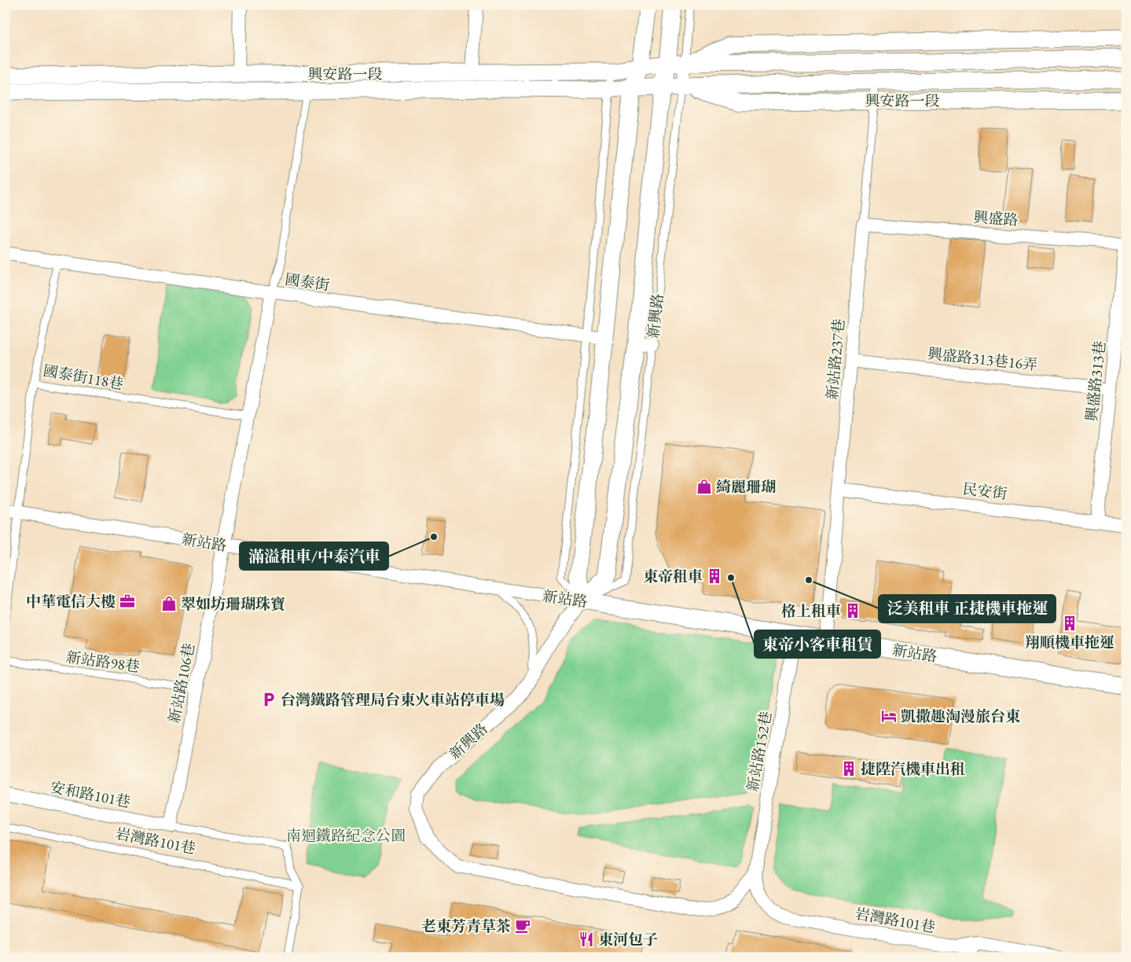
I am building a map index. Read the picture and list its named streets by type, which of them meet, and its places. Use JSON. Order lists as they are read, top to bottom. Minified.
{"streets":{"street":["興安路一段","興盛路","國泰街","新興路","新站路237巷","興盛路313巷16弄","興盛路313巷","民安街","新站路","新站路106巷","新站路152巷","安和路101巷","岩灣路101巷"],"lane":["國泰街118巷","新站路98巷"]},"crossings":[["興安路一段","新興路"],["興安路一段","新站路237巷"],["興盛路","新站路237巷"],["興盛路","興盛路313巷"],["國泰街","國泰街118巷"],["國泰街","新站路106巷"],["新興路","新站路"],["新興路","新站路152巷"],["新興路","岩灣路101巷"],["新站路237巷","興盛路313巷16弄"],["新站路237巷","民安街"],["新站路237巷","新站路"],["興盛路313巷16弄","興盛路313巷"],["國泰街118巷","新站路106巷"],["興盛路313巷","民安街"],["新站路","新站路106巷"],["新站路","新站路152巷"],["新站路98巷","新站路106巷"],["新站路106巷","安和路101巷"],["新站路152巷","岩灣路101巷"]],"parks":["南迴鐵路紀念公園"],"places":{"shop":["綺麗珊瑚","翠如坊珊瑚珠寶"],"other":["滿溢租車/中泰汽車","東帝小客車租賃","泛美租車 正捷機車拖運"],"building":["東帝租車","格上租車","翔順機車拖運","捷陞汽機車出租"],"office":["中華電信大樓"],"parking":["台灣鐵路管理局台東火車站停車場"],"hotel":["凱撒趣淘漫旅台東"],"cafe":["老東芳青草茶"],"restaurant":["東河包子"]}}
